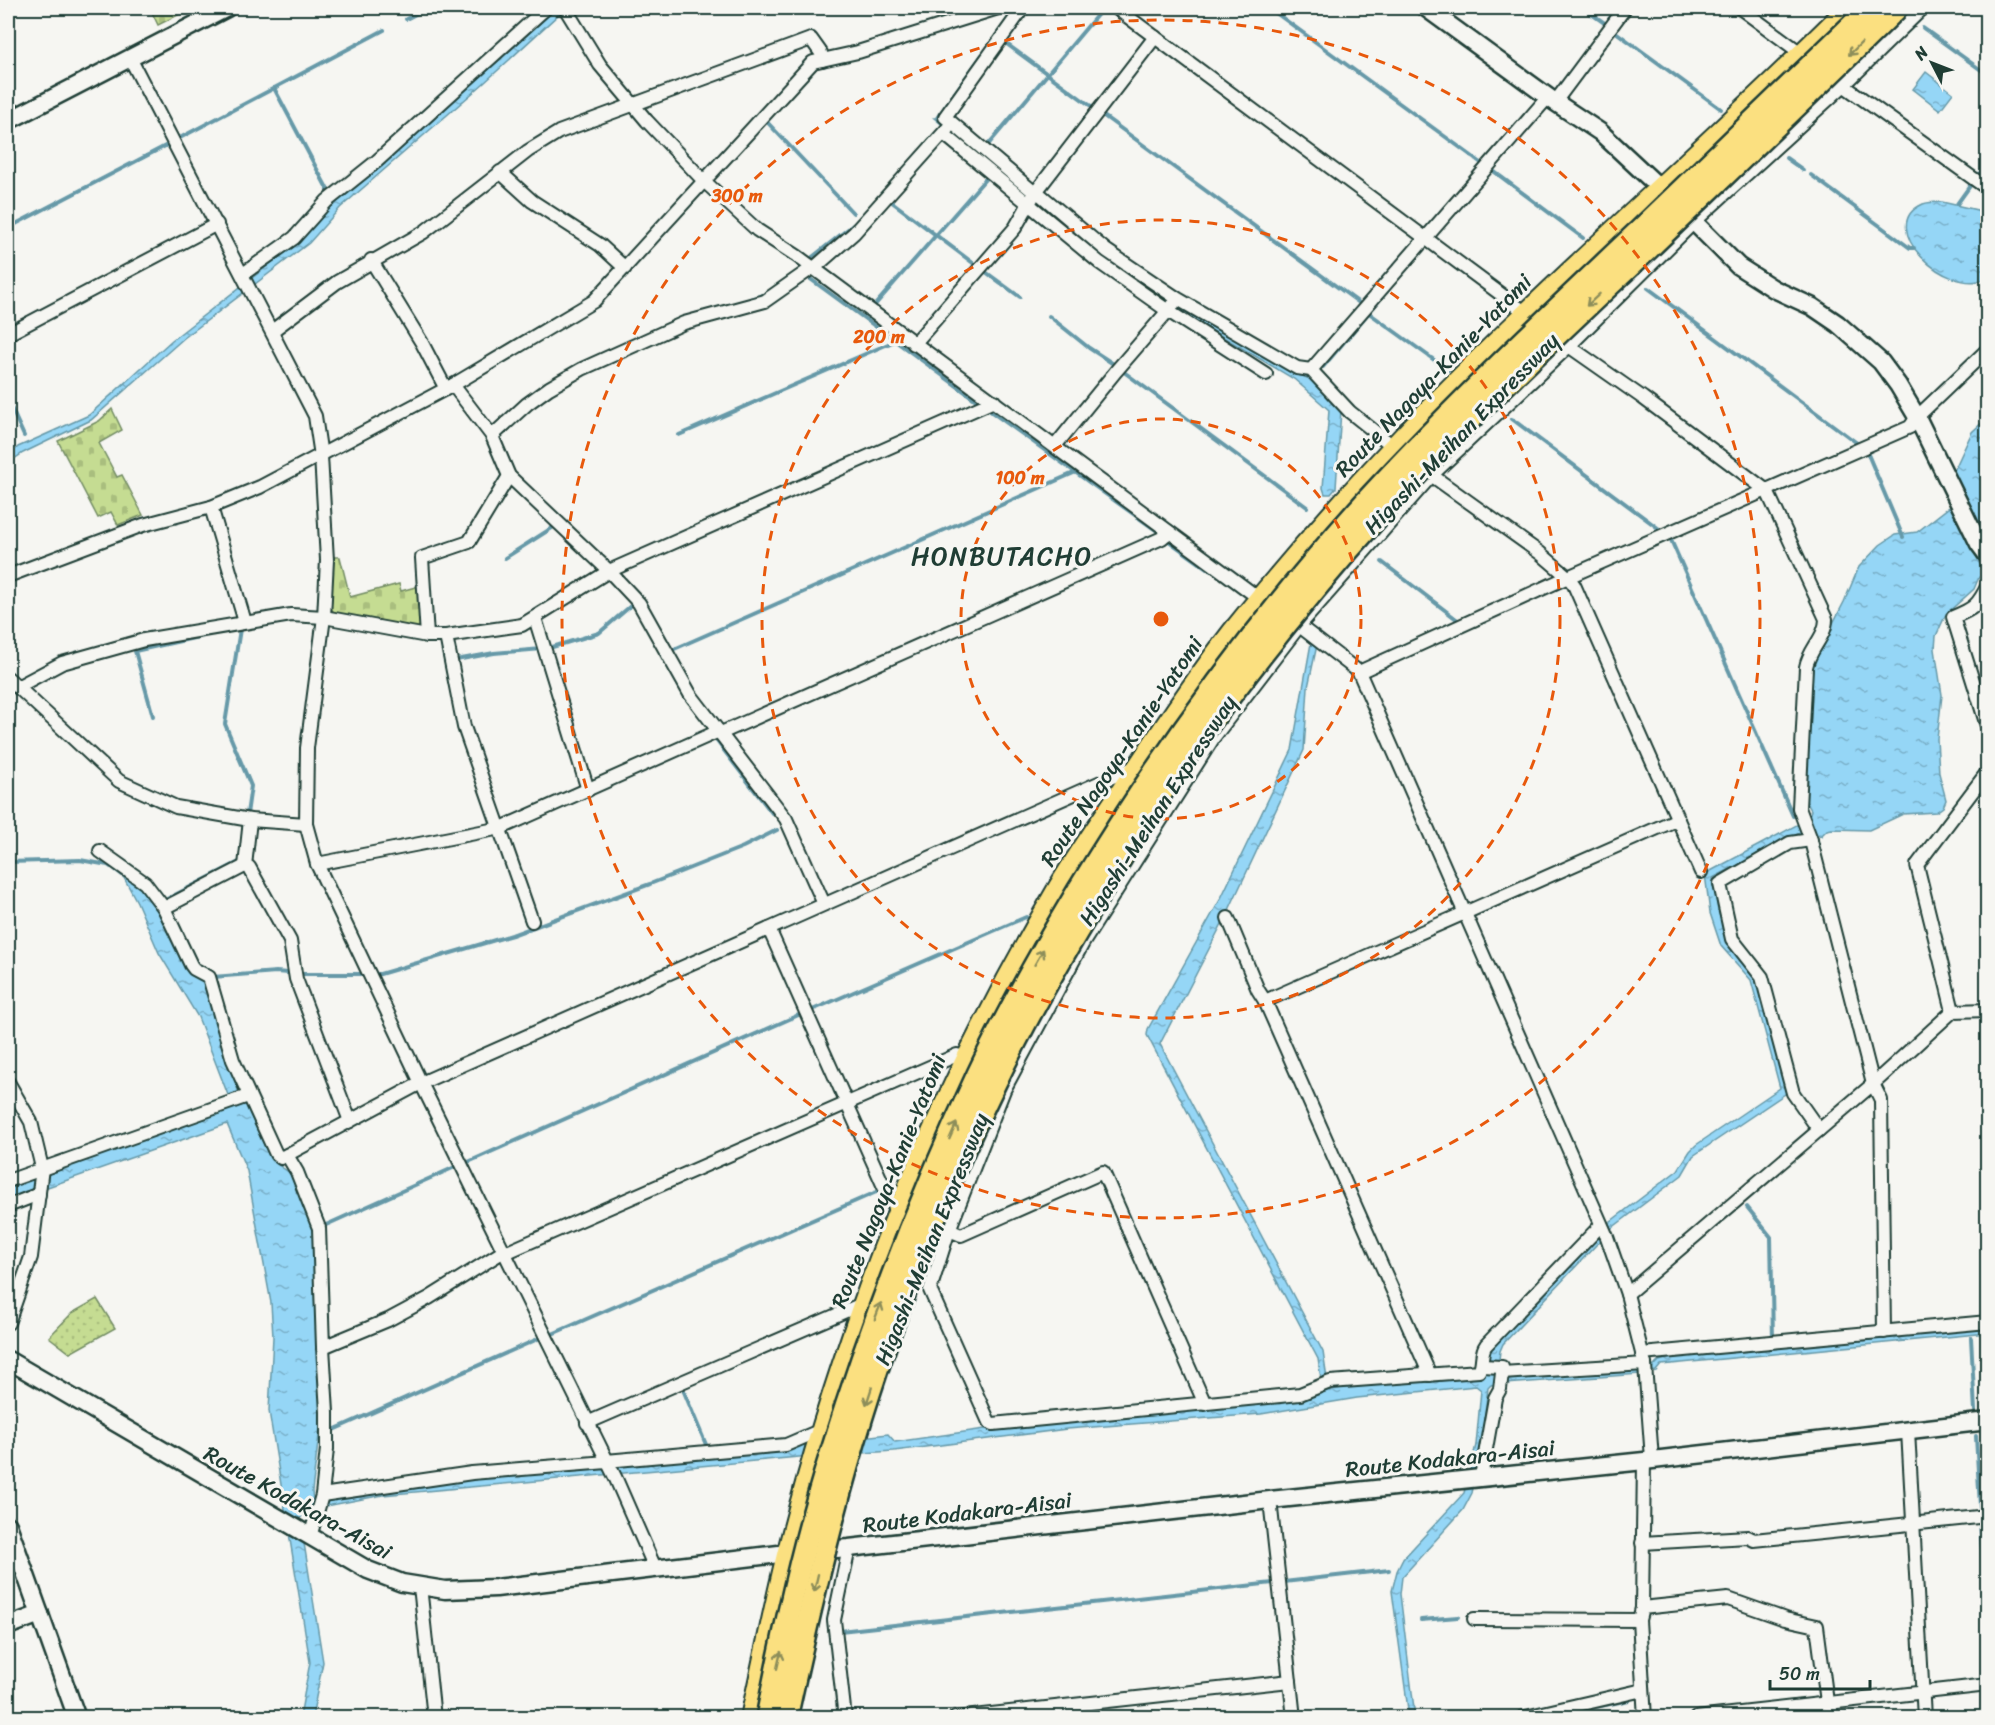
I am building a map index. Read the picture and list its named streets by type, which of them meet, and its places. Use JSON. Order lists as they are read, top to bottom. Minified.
{"streets":{"highway":["Higashi-Meihan Expressway"],"main road":["Route Nagoya-Kanie-Yatomi","Route Kodakara-Aisai"]},"crossings":[["Route Nagoya-Kanie-Yatomi","Route Kodakara-Aisai"]],"districts":["HONBUTACHO"],"scale_bar":"50 m","north":"top left","rings":["300 m","200 m","100 m"]}
